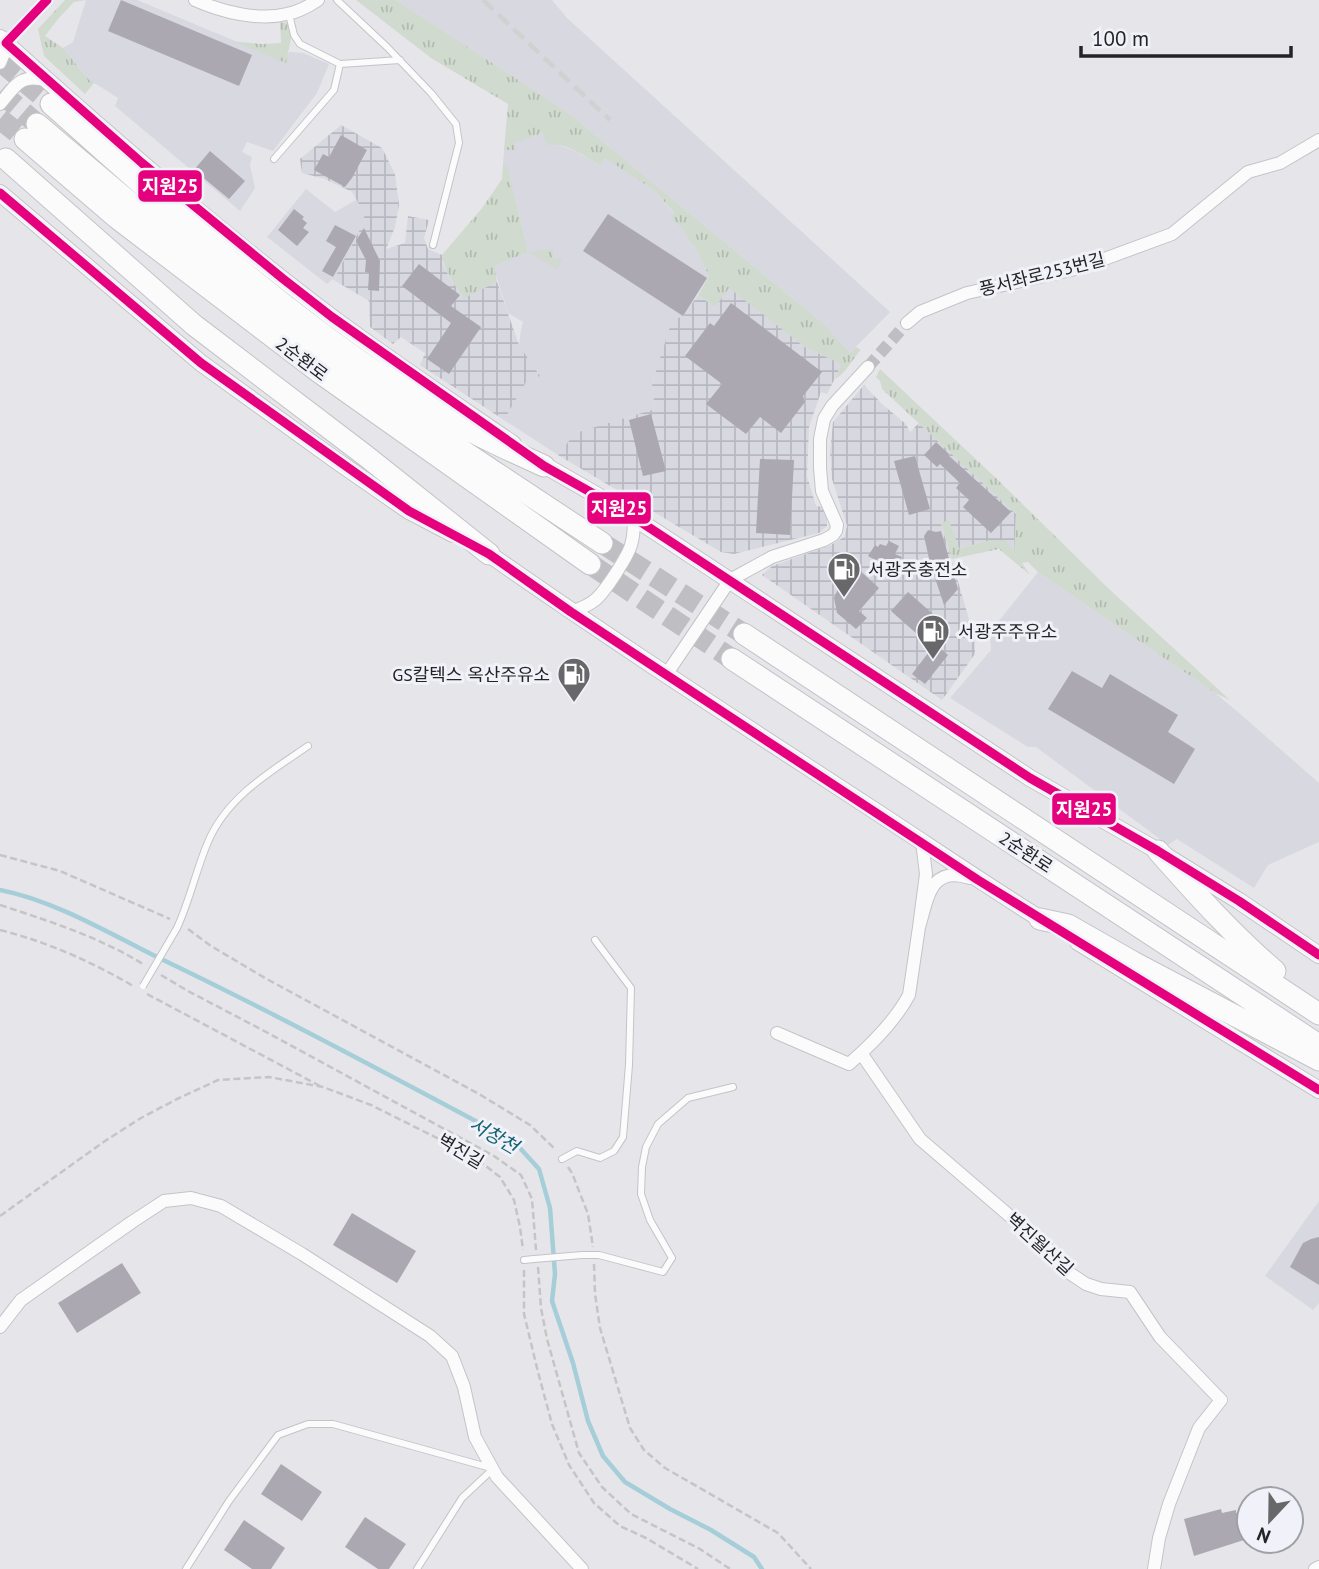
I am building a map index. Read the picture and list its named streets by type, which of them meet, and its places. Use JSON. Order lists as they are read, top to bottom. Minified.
{"streets":{"highway":["2순환로"],"street":["풍서좌로253번길","벽진월산길"],"path":["벽진길"]},"water":["서창천"],"places":{"fuel station":["서광주충전소","서광주주유소","GS칼텍스 옥산주유소"]},"lines":["transit line 지원25"],"scale_bar":"100 m","north":"bottom"}
